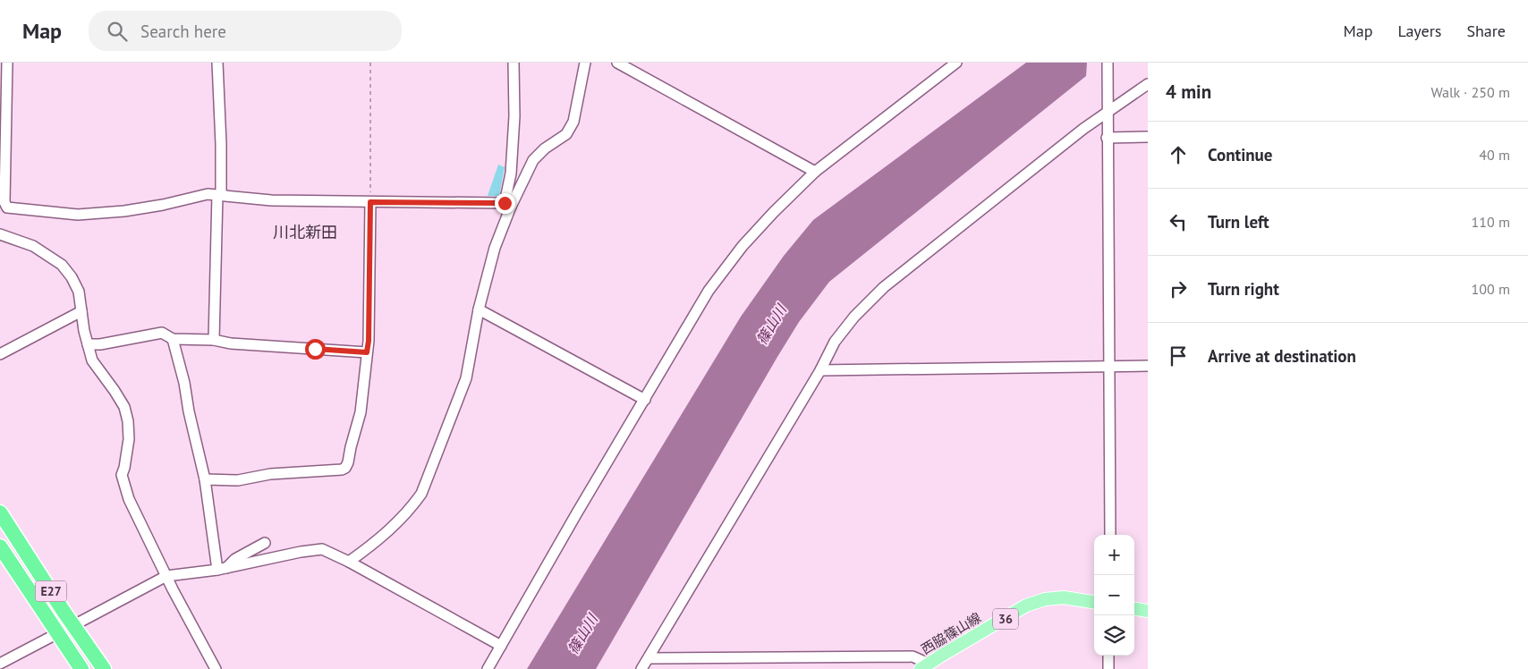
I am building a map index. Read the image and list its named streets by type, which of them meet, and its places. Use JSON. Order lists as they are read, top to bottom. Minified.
{"streets":{"highway":["E27"],"main road":["36","西脇篠山線"]},"districts":["川北新田"],"water":["篠山川"],"page":{"header":"Map","search":"Search here","nav":["Map","Layers","Share"],"heading":["4 min","Walk · 250 m"],"list":[["Continue","40 m"],["Turn left","110 m"],["Turn right","100 m"],"Arrive at destination"],"map_buttons":["+","−"]}}
